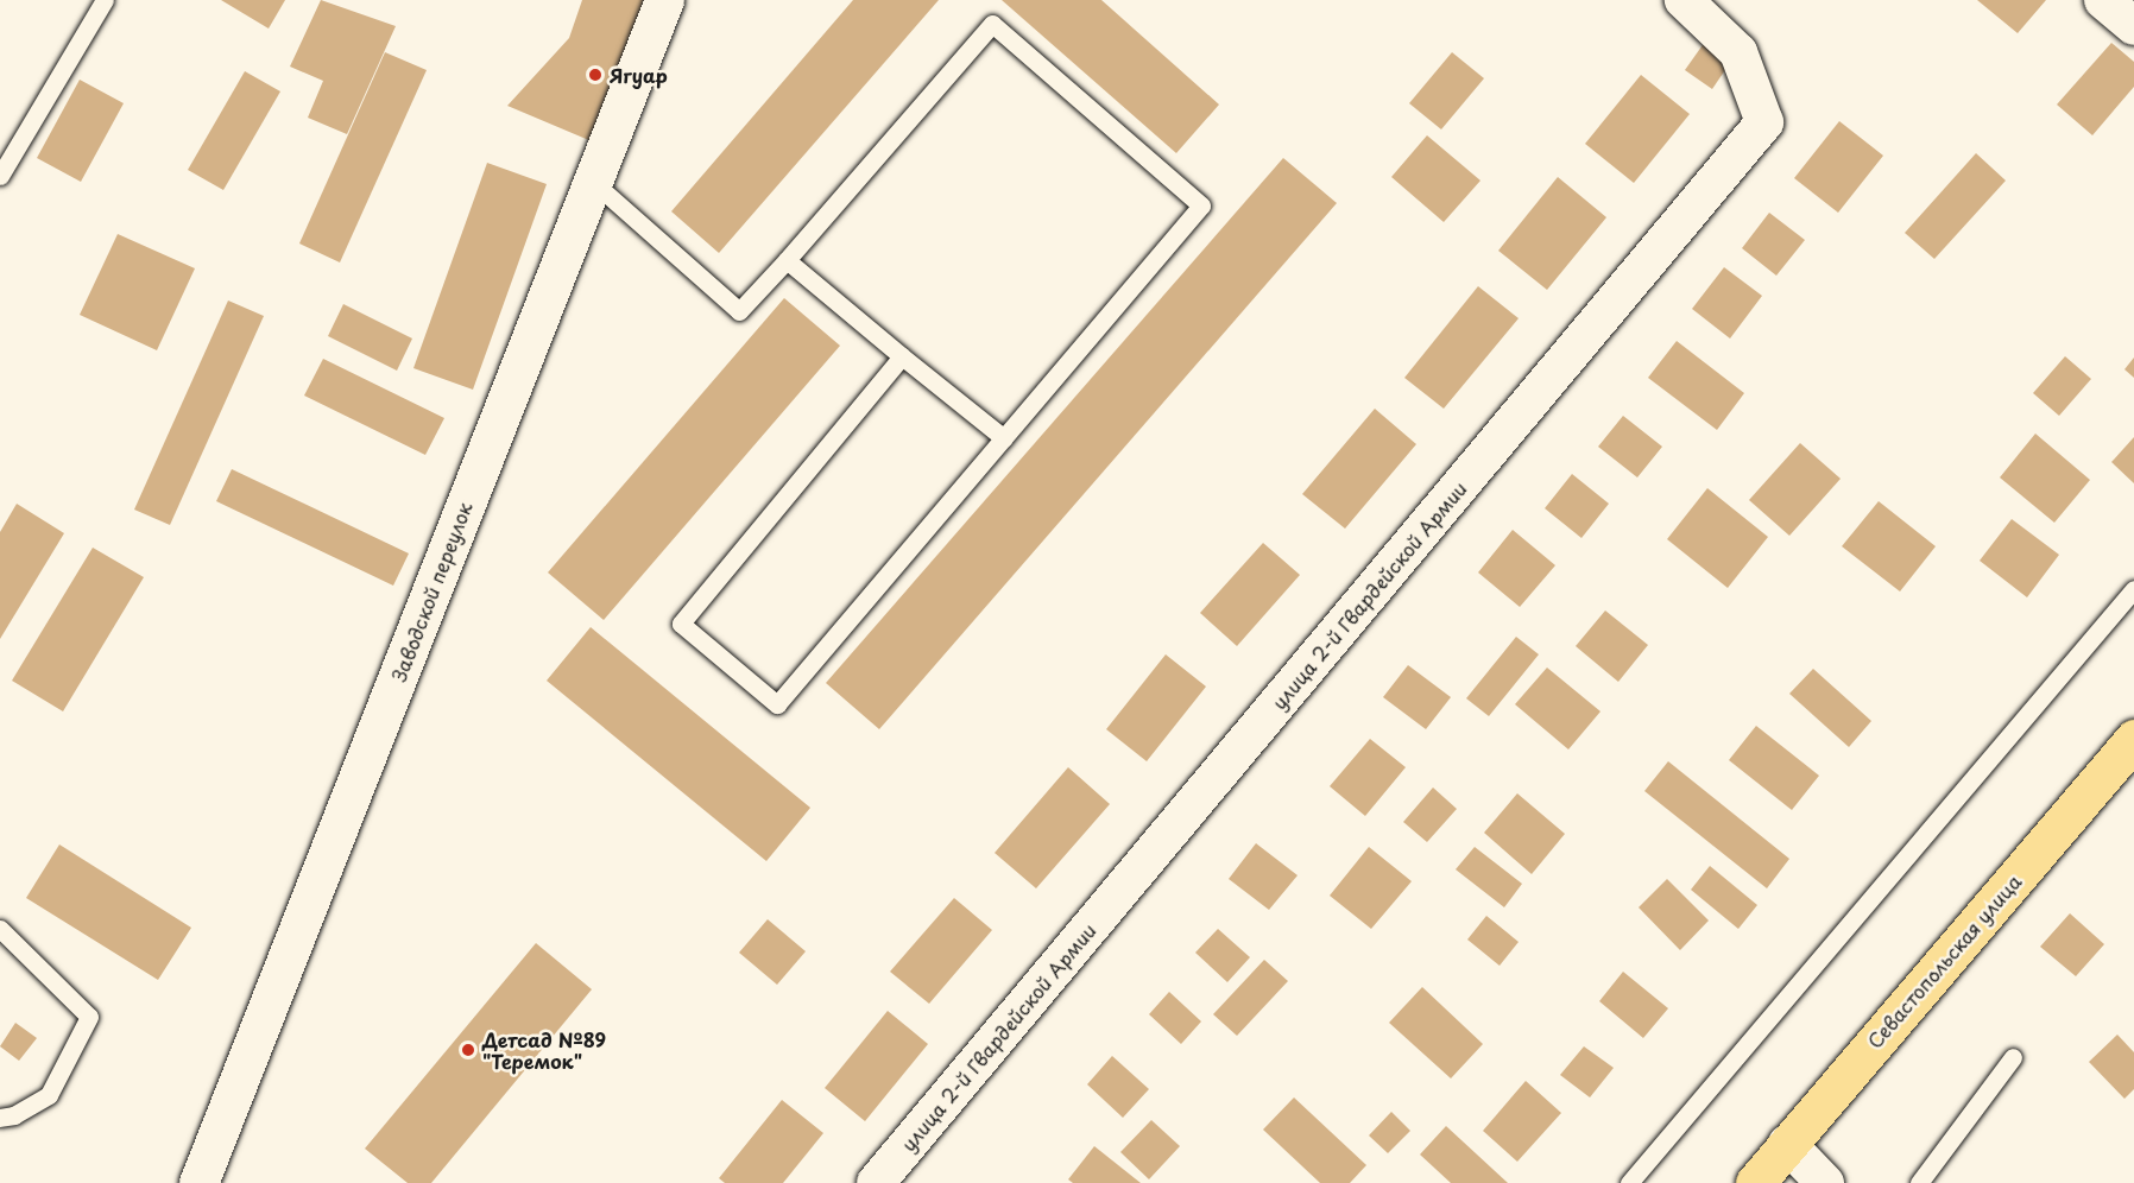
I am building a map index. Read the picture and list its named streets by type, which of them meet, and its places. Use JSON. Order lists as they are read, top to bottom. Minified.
{"streets":{"main road":["Севастопольская улица"],"street":["Заводской переулок","улица 2-й Гвардейской Армии"]},"places":["Ягуар","Детсад №89 \"Теремок\""]}
